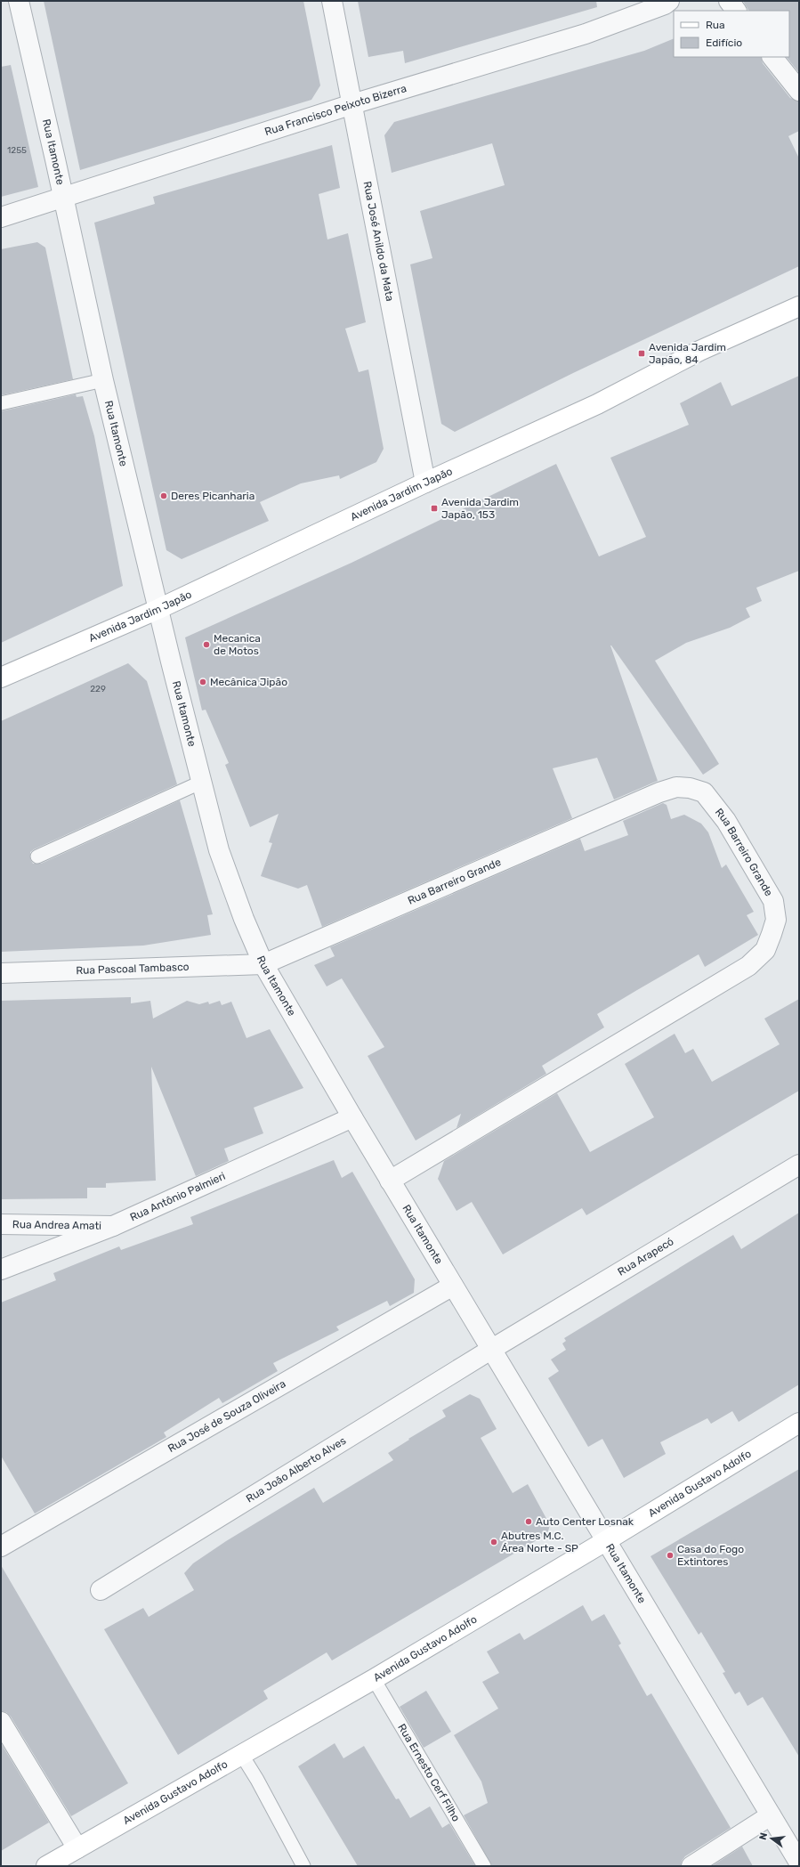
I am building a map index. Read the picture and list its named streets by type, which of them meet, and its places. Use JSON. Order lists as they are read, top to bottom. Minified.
{"streets":{"main road":["Avenida Jardim Japão","Avenida Gustavo Adolfo"],"street":["Rua Francisco Peixoto Bizerra","Rua Itamonte","Rua José Anildo da Mata","Rua Barreiro Grande","Rua Pascoal Tambasco","Rua Antônio Palmieri","Rua Andrea Amati","Rua Arapecó","Rua José de Souza Oliveira","Rua João Alberto Alves"],"lane":["Rua Ernesto Cerf Filho"]},"crossings":[["Rua Francisco Peixoto Bizerra","Rua Itamonte"],["Rua Francisco Peixoto Bizerra","Rua José Anildo da Mata"],["Rua Itamonte","Avenida Jardim Japão"],["Rua Itamonte","Rua Barreiro Grande"],["Rua Itamonte","Rua Pascoal Tambasco"],["Rua Itamonte","Rua Antônio Palmieri"],["Rua Itamonte","Rua Arapecó"],["Rua Itamonte","Rua José de Souza Oliveira"],["Rua Itamonte","Rua João Alberto Alves"],["Rua Itamonte","Avenida Gustavo Adolfo"],["Rua José Anildo da Mata","Avenida Jardim Japão"],["Rua Barreiro Grande","Rua Pascoal Tambasco"],["Rua Antônio Palmieri","Rua Andrea Amati"],["Rua Arapecó","Rua João Alberto Alves"],["Avenida Gustavo Adolfo","Rua Ernesto Cerf Filho"]],"places":{"transit":["Avenida Jardim Japão, 84","Avenida Jardim Japão, 153"],"other":["Deres Picanharia","Mecanica de Motos","Mecânica Jipão","Auto Center Losnak","Abutres M.C. Área Norte - SP","Casa do Fogo Extintores"]},"house_numbers":["1255","229"],"legend":["Rua","Edifício"],"north":"left"}
